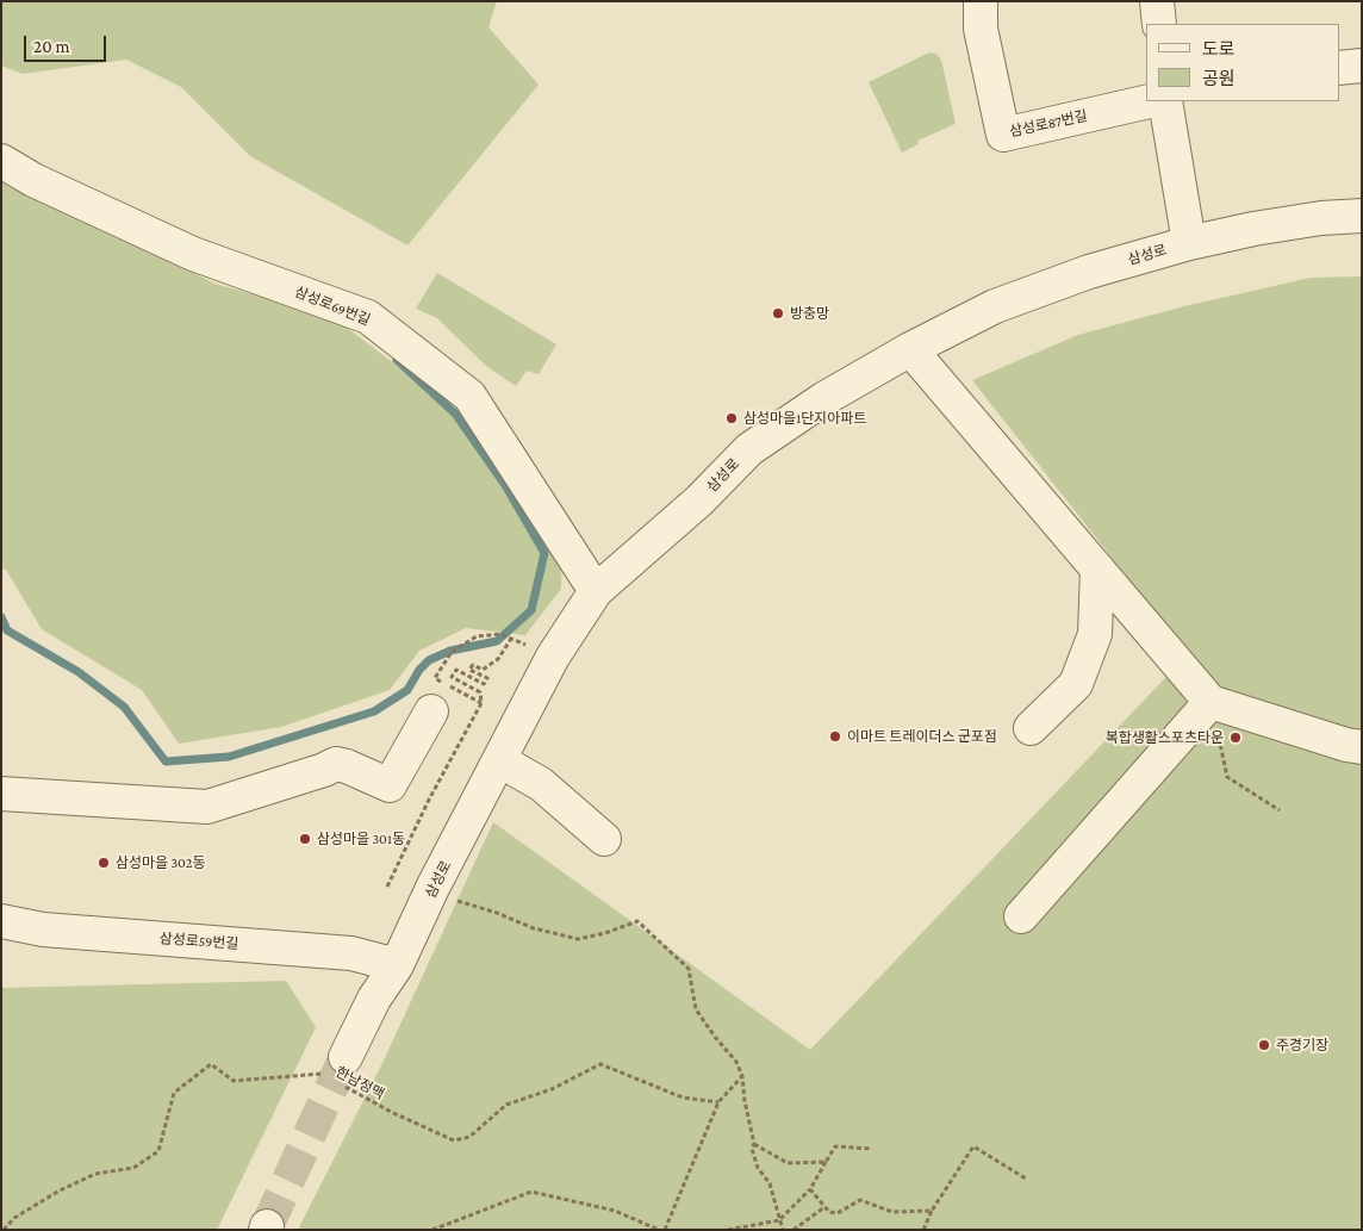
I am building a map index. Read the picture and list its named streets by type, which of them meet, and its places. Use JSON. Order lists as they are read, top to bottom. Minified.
{"streets":{"street":["삼성로87번길","삼성로","삼성로69번길","삼성로59번길"],"path":["한남정맥"]},"crossings":[["삼성로","삼성로69번길"],["삼성로","삼성로59번길"],["삼성로","한남정맥"]],"places":["방충망","삼성마을1단지아파트","이마트 트레이더스 군포점","복합생활스포츠타운","삼성마을 301동","삼성마을 302동","주경기장"],"legend":["도로","공원"],"scale_bar":"20 m"}
